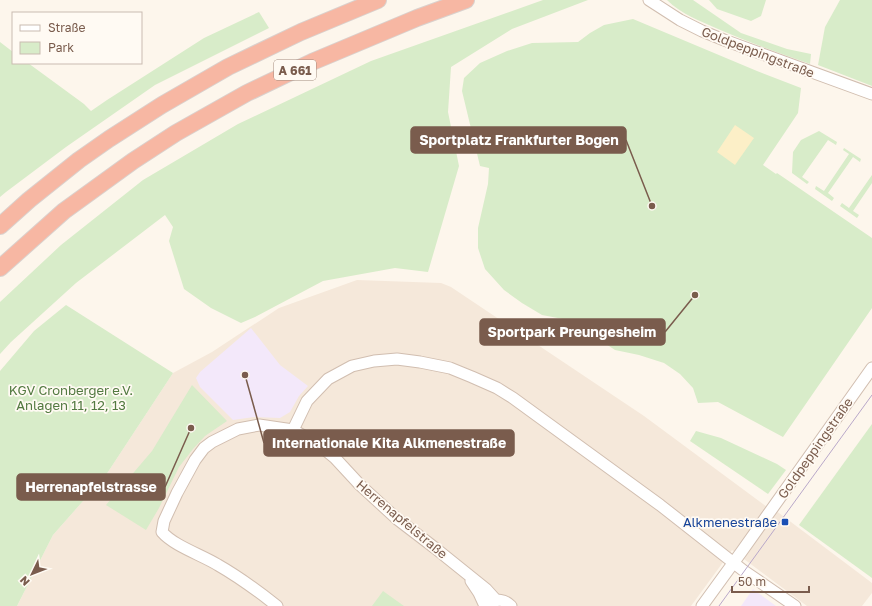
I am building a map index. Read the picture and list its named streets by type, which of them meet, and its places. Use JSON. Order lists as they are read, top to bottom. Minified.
{"streets":{"highway":["A 661"],"street":["Goldpeppingstraße","Herrenapfelstraße"]},"parks":["KGV Cronberger e.V. Anlagen 11, 12, 13"],"places":{"other":["Sportplatz Frankfurter Bogen","Sportpark Preungesheim","Internationale Kita Alkmenestraße","Herrenapfelstrasse"],"transit":["Alkmenestraße"]},"legend":["Straße","Park"],"scale_bar":"50 m","north":"bottom left"}
